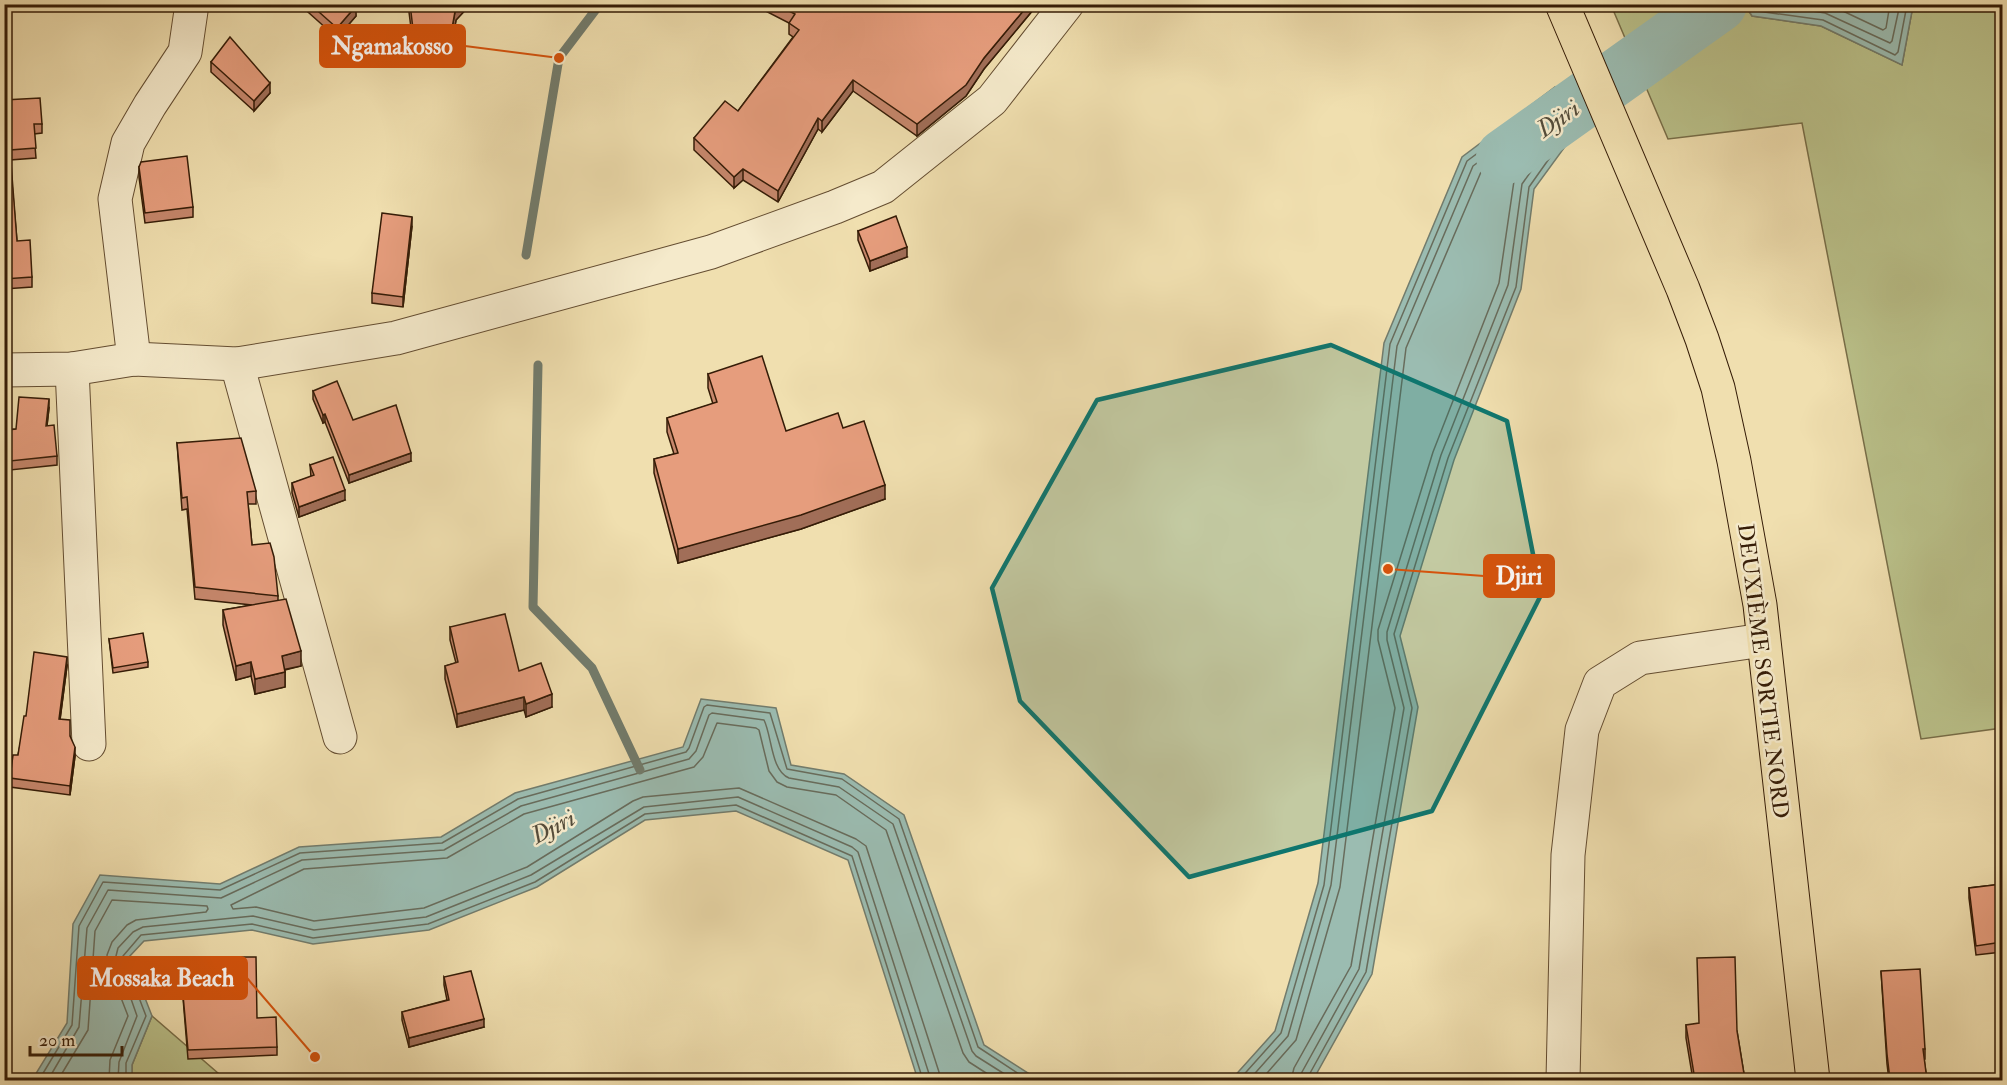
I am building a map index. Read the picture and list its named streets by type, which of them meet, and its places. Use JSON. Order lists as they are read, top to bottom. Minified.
{"streets":{"main road":["DEUXIÈME SORTIE NORD"]},"water":["Djiri"],"places":["Ngamakosso","Djiri","Mossaka Beach"],"scale_bar":"20 m"}
